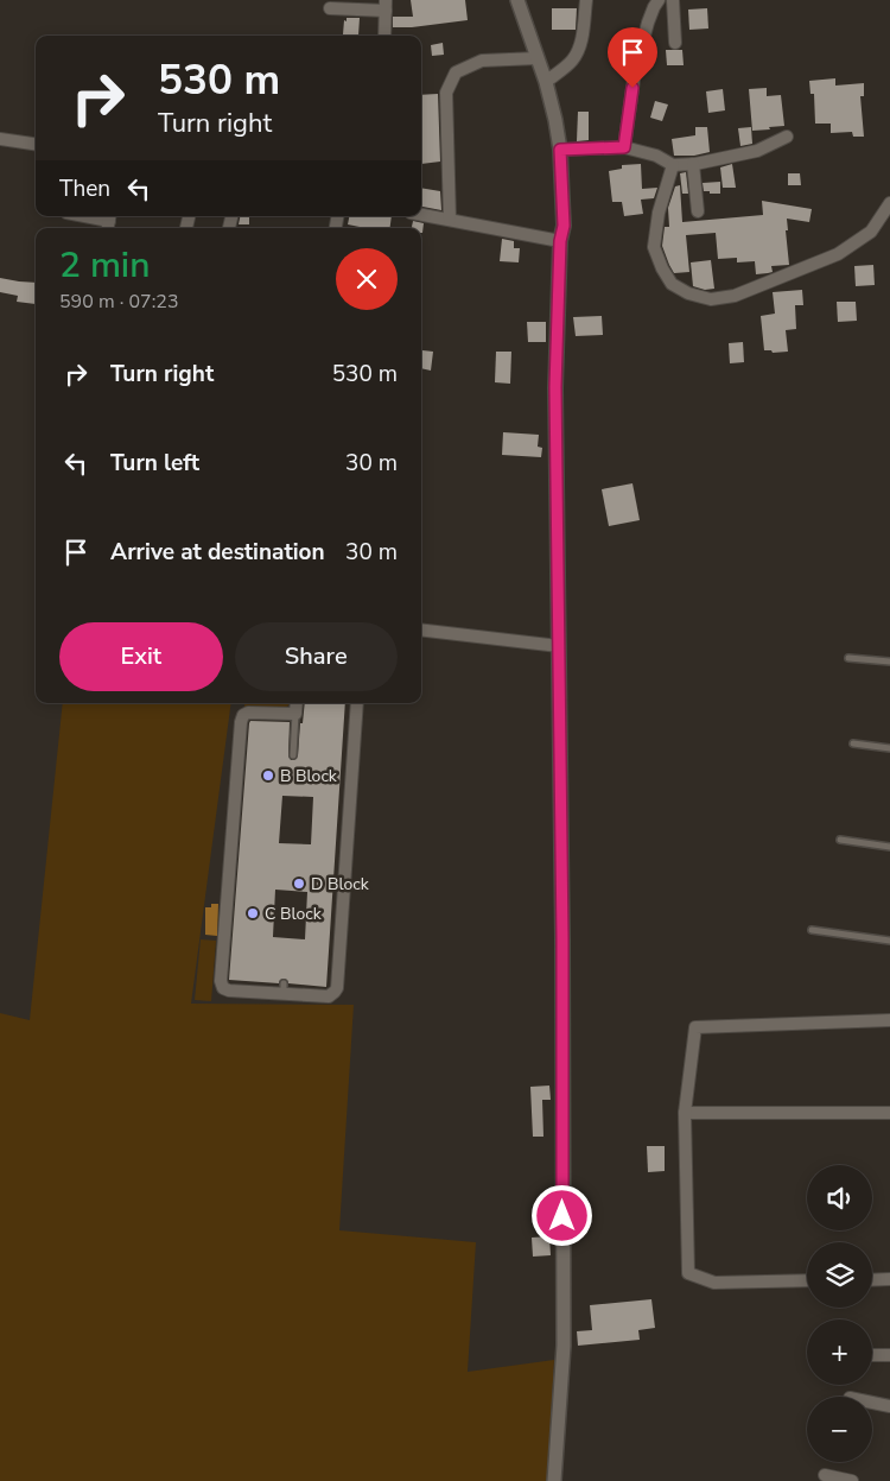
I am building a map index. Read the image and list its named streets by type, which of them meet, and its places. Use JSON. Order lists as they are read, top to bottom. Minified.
{"places":["B Block","D Block","C Block"],"page":{"turn":["530 m","Turn right"],"then":"Then","heading":["2 min","590 m · 07:23"],"list":[{"name":"Turn right","value":"530 m"},{"name":"Turn left","value":"30 m"},{"name":"Arrive at destination","value":"30 m"}],"buttons":["Exit","Share"],"map_buttons":["+","−"]}}
